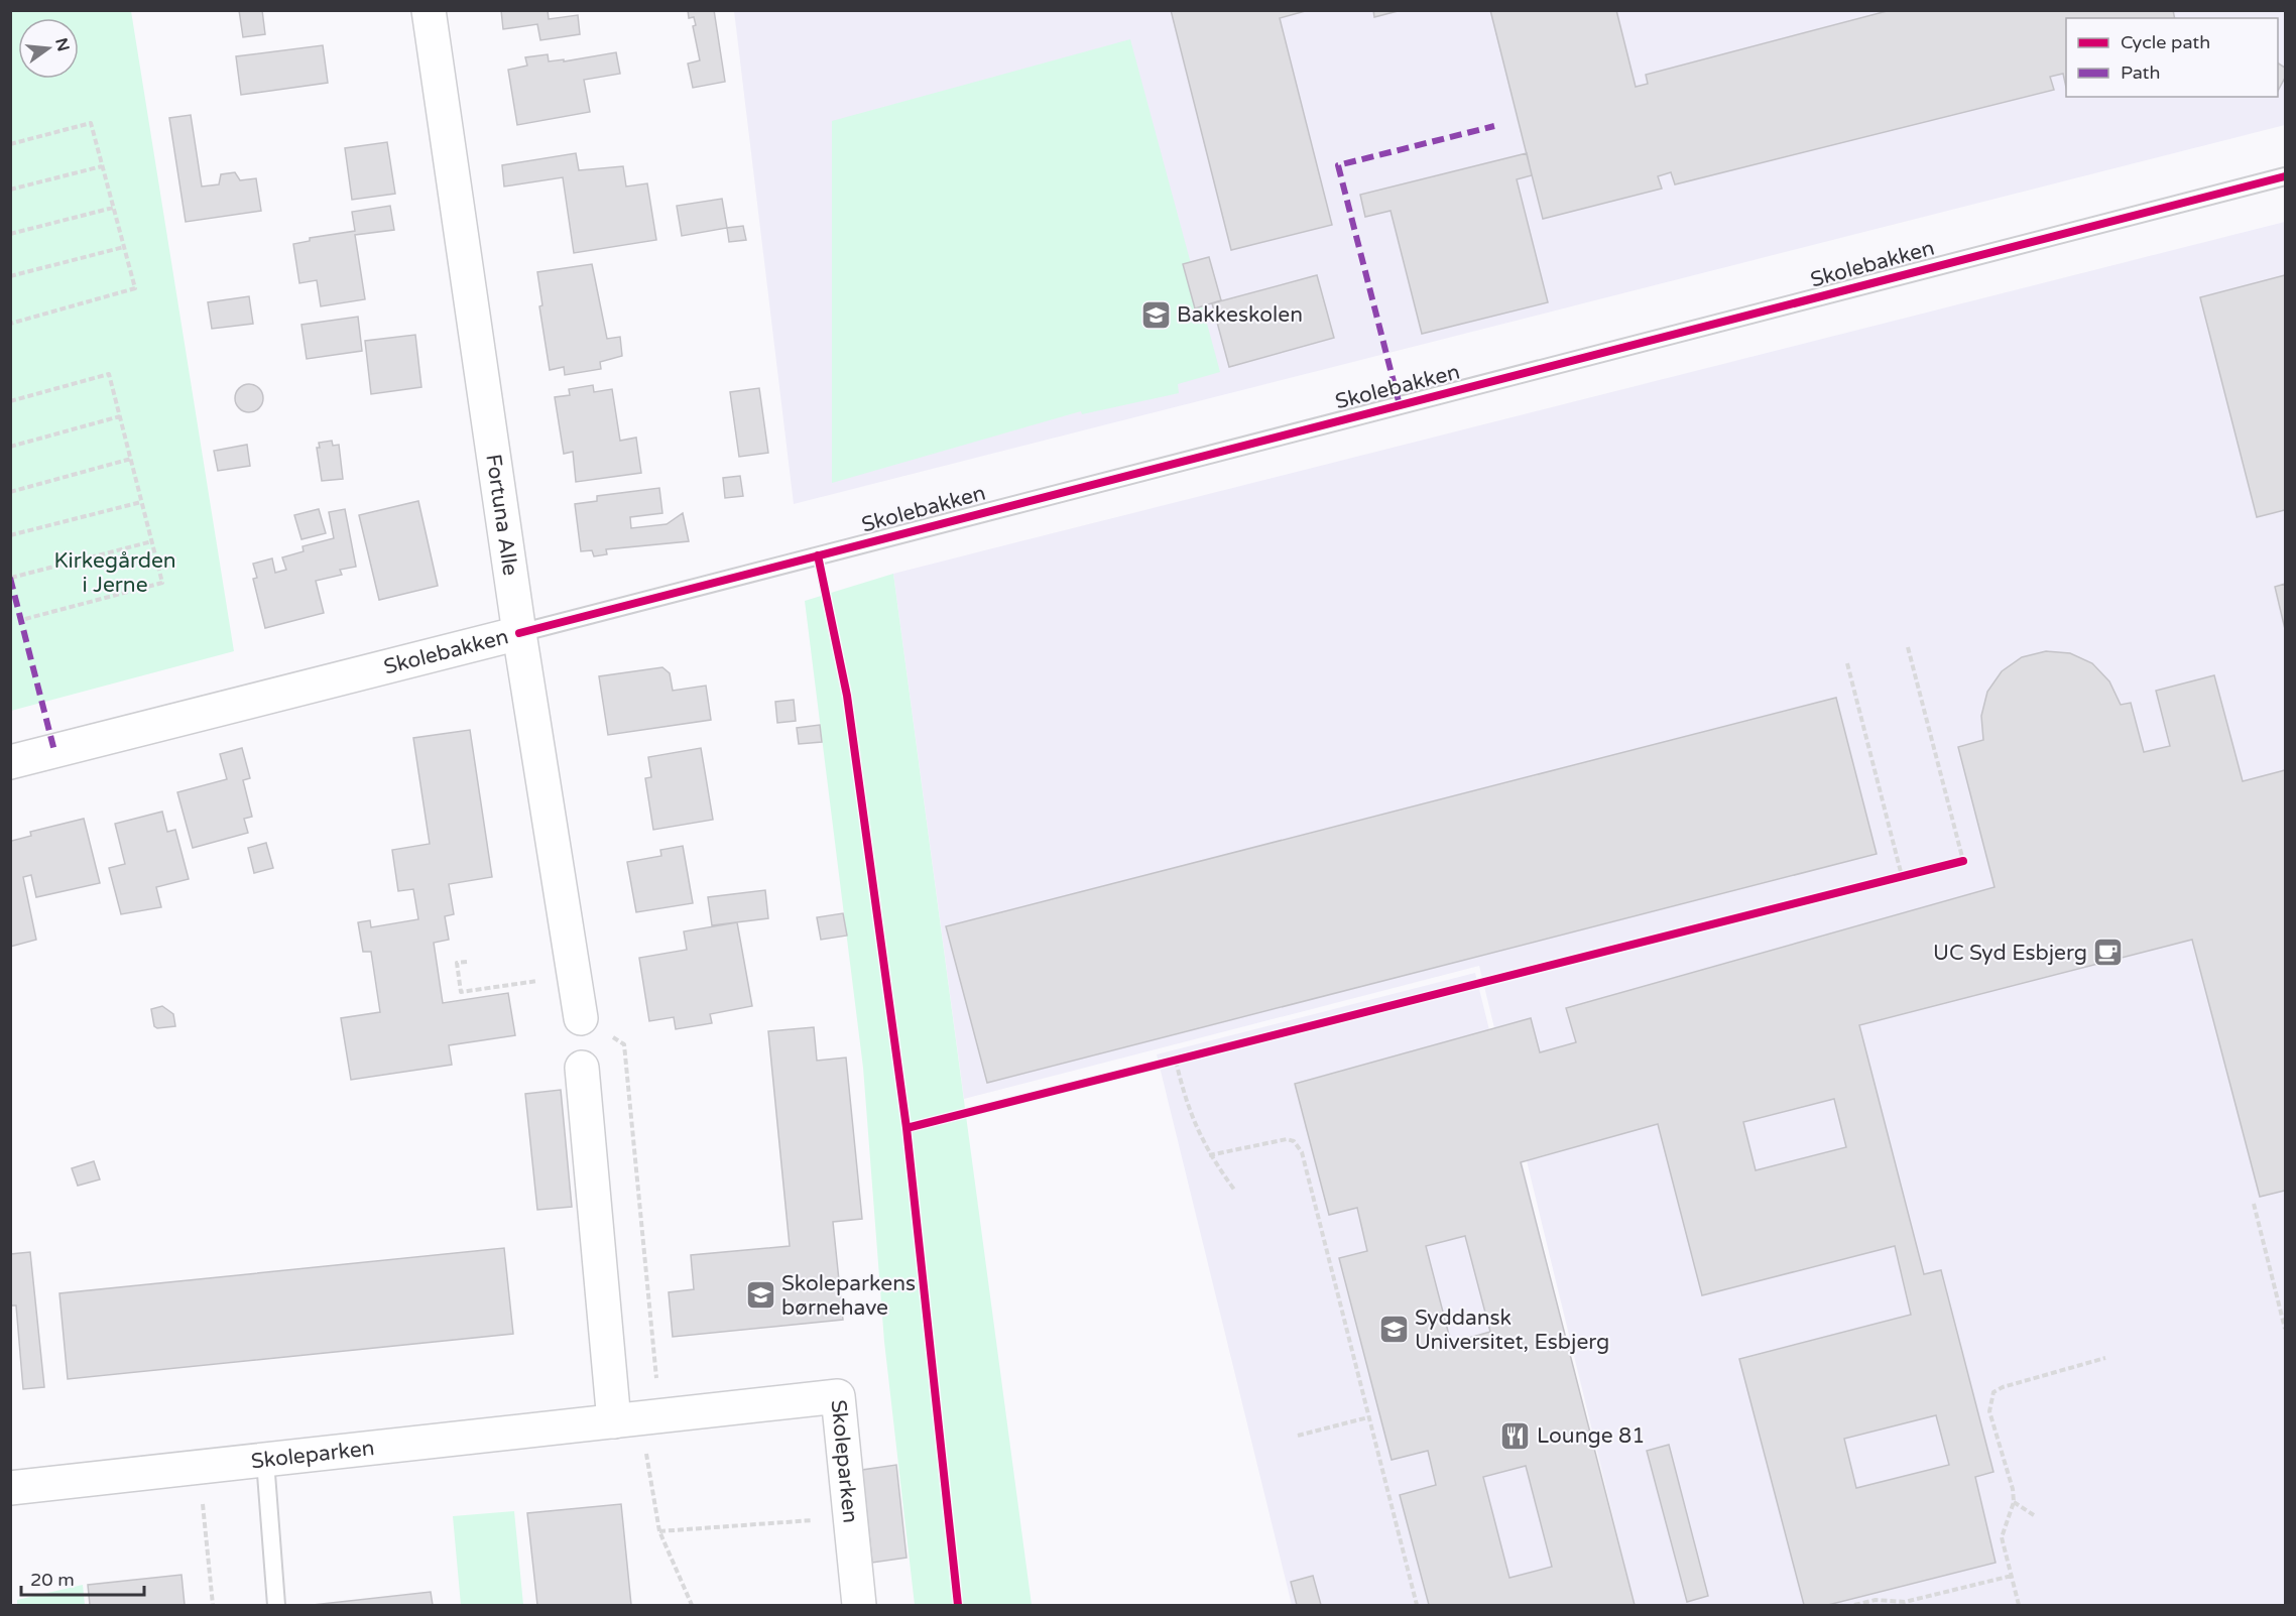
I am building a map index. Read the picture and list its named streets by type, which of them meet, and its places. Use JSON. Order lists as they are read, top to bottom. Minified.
{"streets":{"street":["Skolebakken","Fortuna Alle","Skoleparken"]},"crossings":[["Skolebakken","Fortuna Alle"]],"parks":["Kirkegården i Jerne"],"places":{"school or university":["Bakkeskolen","Skoleparkens børnehave","Syddansk Universitet, Esbjerg"],"cafe":["UC Syd Esbjerg"],"restaurant":["Lounge 81"]},"legend":["Cycle path","Path"],"scale_bar":"20 m","north":"right"}
